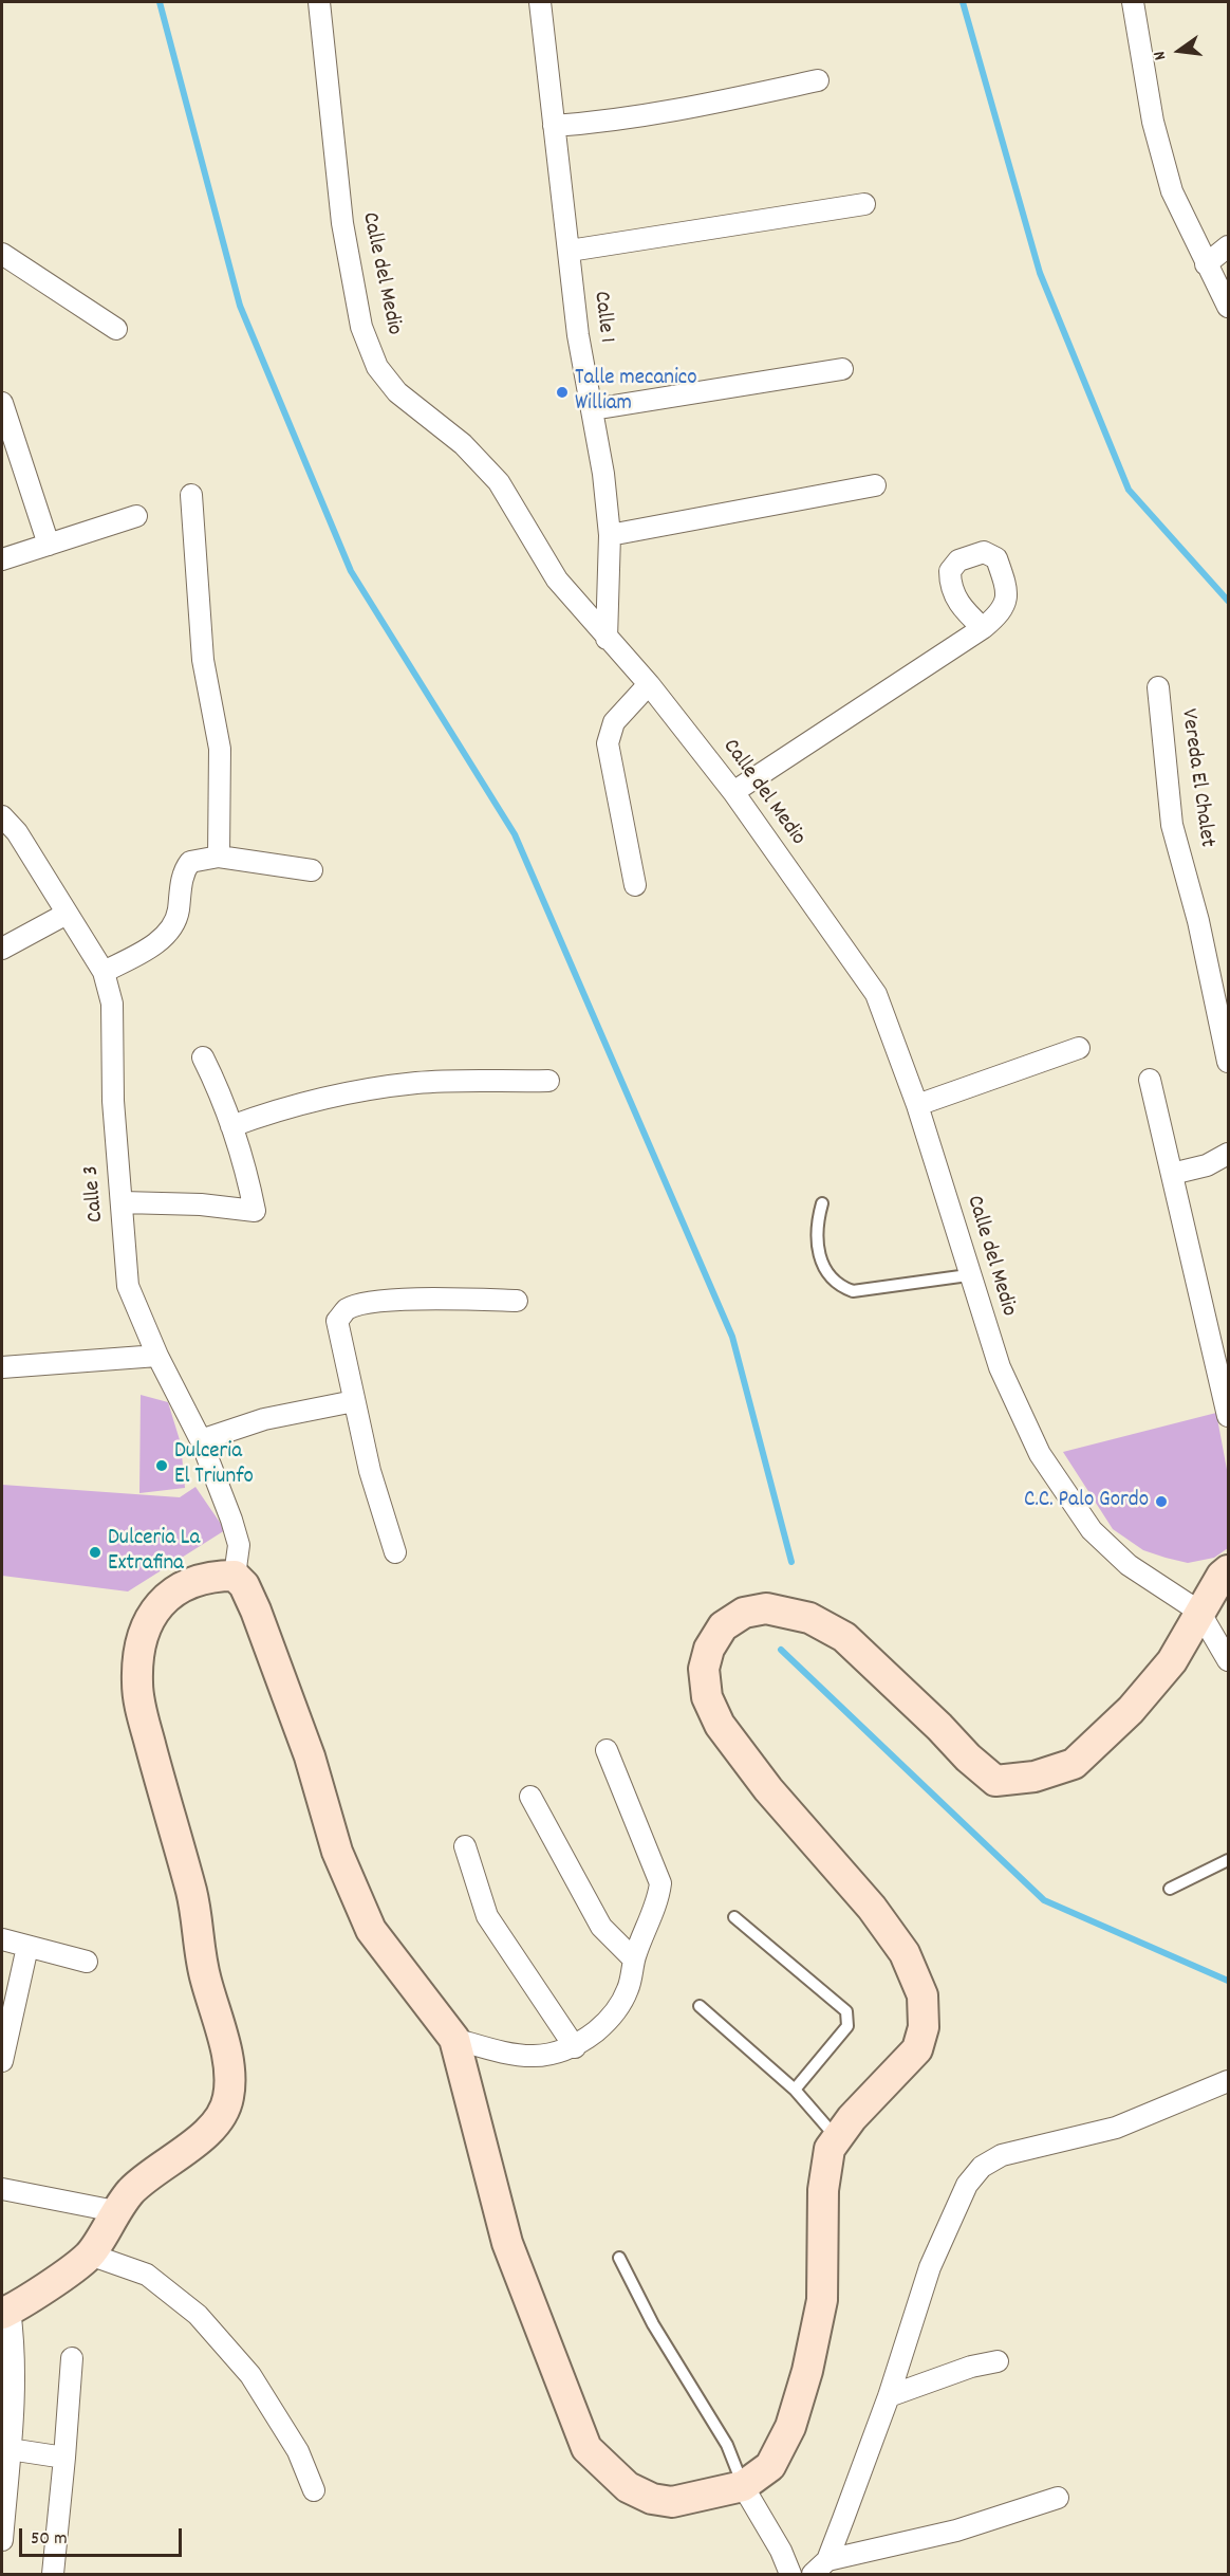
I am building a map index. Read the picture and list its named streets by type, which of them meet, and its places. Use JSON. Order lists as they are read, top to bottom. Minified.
{"streets":{"street":["Calle del Medio","Calle 1","Vereda El Chalet","Calle 3"]},"crossings":[["Calle del Medio","Calle 1"]],"places":["Talle mecanico William","Dulceria El Triunfo","C.C. Palo Gordo","Dulceria La Extrafina"],"scale_bar":"50 m","north":"left"}
